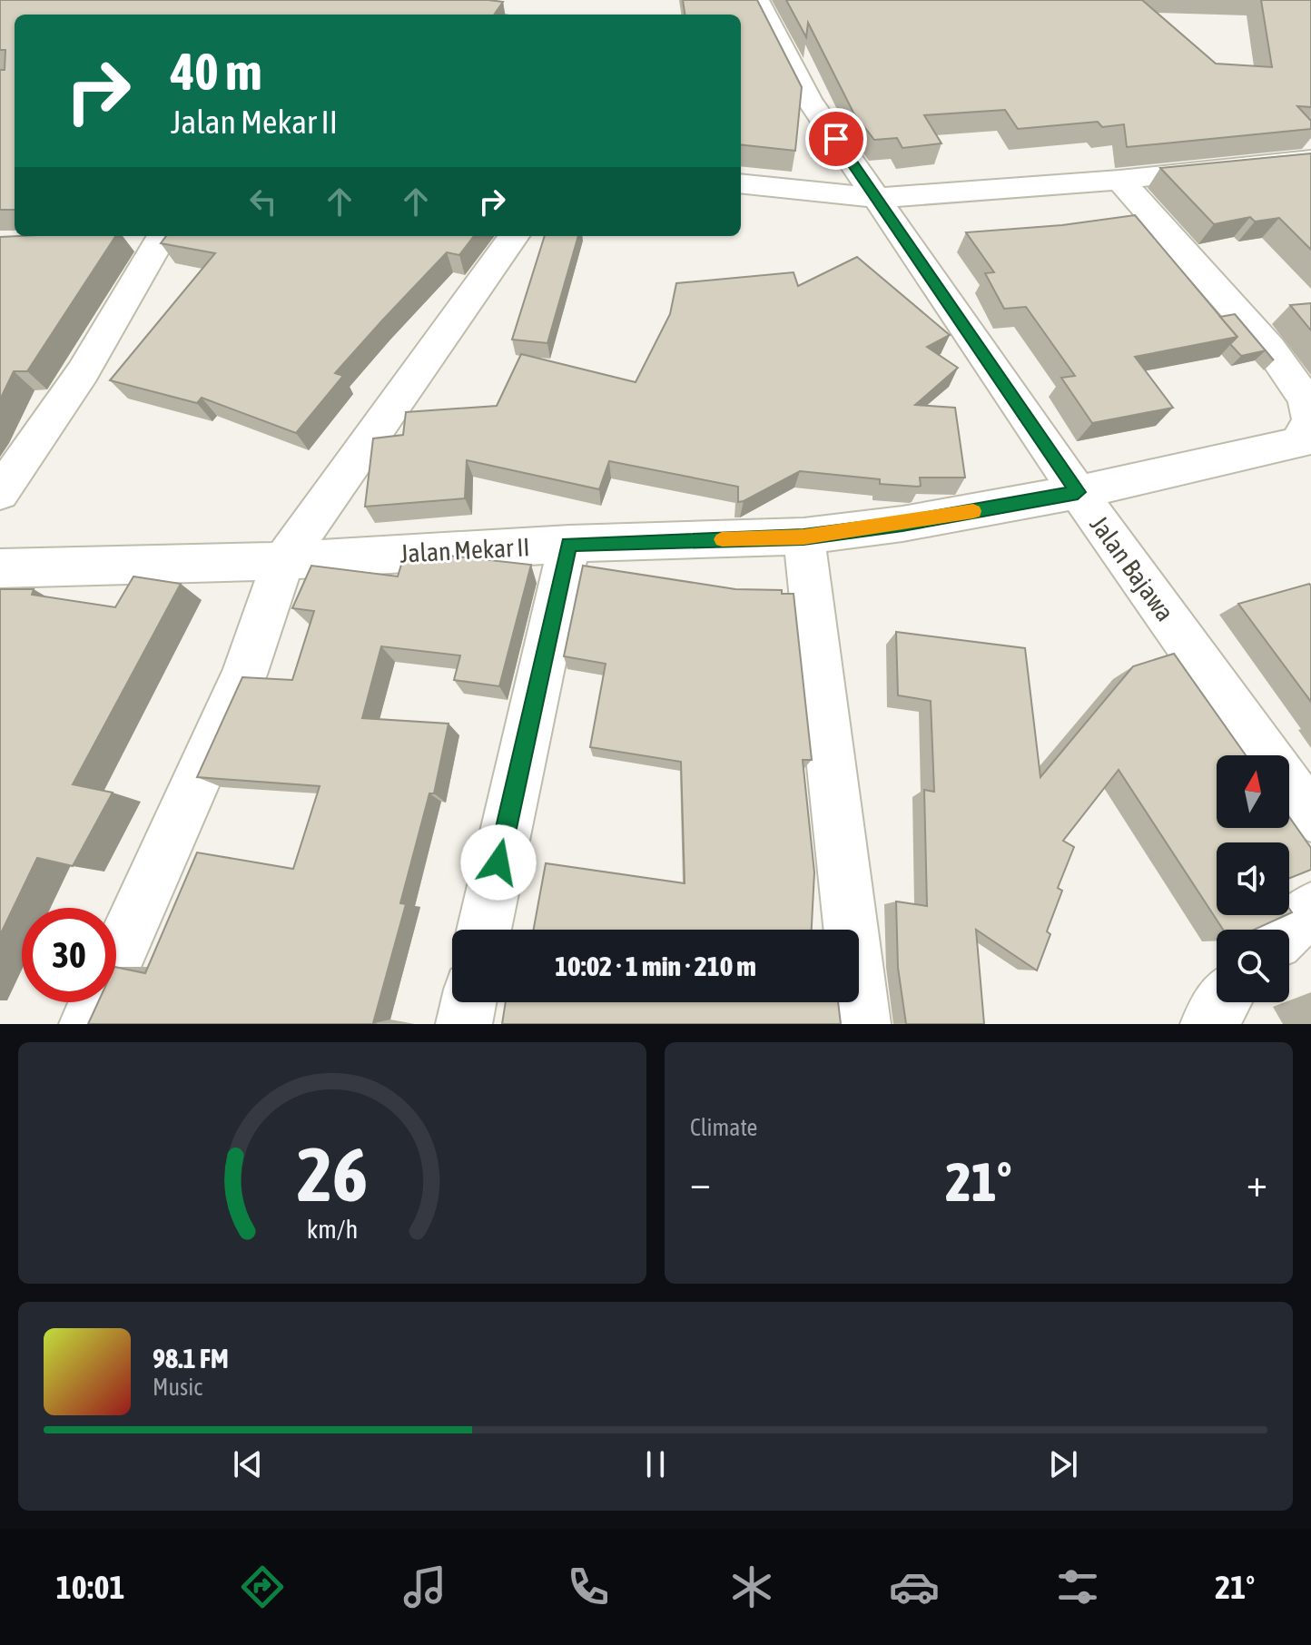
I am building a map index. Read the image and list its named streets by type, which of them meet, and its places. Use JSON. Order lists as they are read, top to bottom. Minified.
{"streets":{"street":["Jalan Mekar II","Jalan Bajawa"]},"crossings":[["Jalan Mekar II","Jalan Bajawa"]],"north":"top","page":{"turn":["40 m","Jalan Mekar II"],"limit":"30","trip":"10:02 · 1 min · 210 m","tile":"Climate","heat":["−","21°","+"],"song":["98.1 FM","Music"],"tabs":["10:01","21°"],"gauge":["26","km/h"]}}
